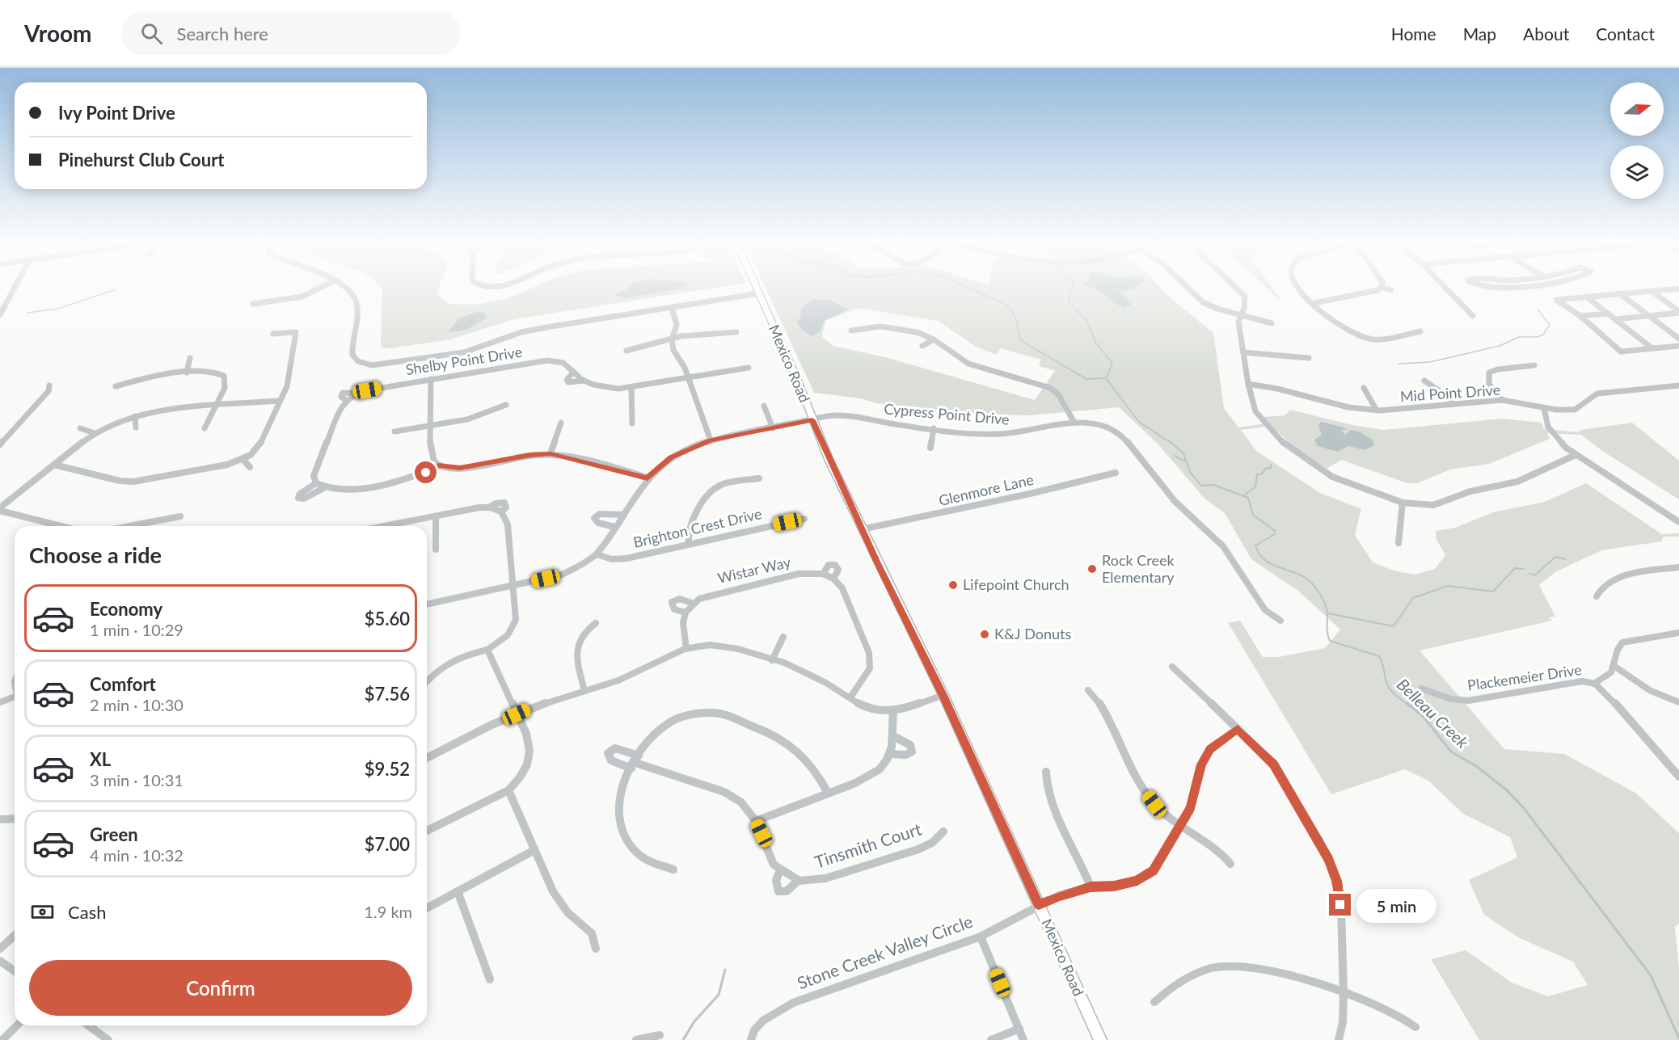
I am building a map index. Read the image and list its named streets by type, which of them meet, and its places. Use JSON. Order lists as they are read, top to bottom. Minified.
{"streets":{"main road":["Mexico Road"],"street":["Shelby Point Drive","Mid Point Drive","Cypress Point Drive","Glenmore Lane","Brighton Crest Drive","Wistar Way","Plackemeier Drive","Tinsmith Court","Stone Creek Valley Circle"]},"crossings":[["Mexico Road","Cypress Point Drive"],["Mexico Road","Glenmore Lane"],["Mexico Road","Stone Creek Valley Circle"],["Cypress Point Drive","Brighton Crest Drive"]],"water":["Belleau Creek"],"places":["Rock Creek Elementary","Lifepoint Church","K&J Donuts"],"north":"right","page":{"header":"Vroom","search":"Search here","nav":["Home","Map","About","Contact"],"banner":["Ivy Point Drive","Pinehurst Club Court"],"heading":"Choose a ride","list":[{"name":"Economy","note":"1 min · 10:29","value":"$5.60"},{"name":"Comfort","note":"2 min · 10:30","value":"$7.56"},{"name":"XL","note":"3 min · 10:31","value":"$9.52"},{"name":"Green","note":"4 min · 10:32","value":"$7.00"}],"pay":["Cash","1.9 km"],"bubble":"5 min","buttons":"Confirm"}}
